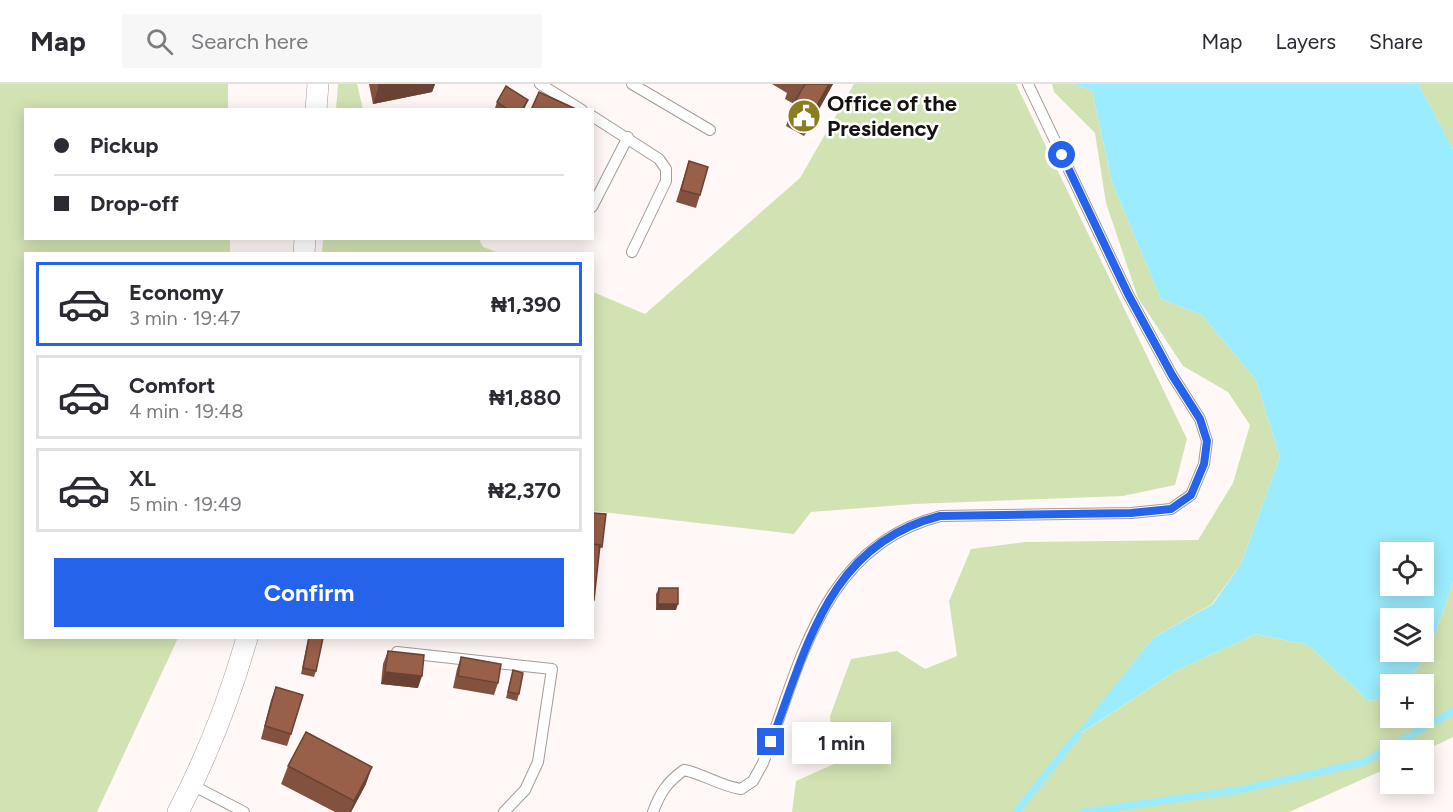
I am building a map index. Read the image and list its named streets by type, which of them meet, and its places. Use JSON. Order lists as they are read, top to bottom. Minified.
{"places":{"public building":["Office of the Presidency"]},"page":{"header":"Map","search":"Search here","nav":["Map","Layers","Share"],"banner":["Pickup","Drop-off"],"list":[{"name":"Economy","note":"3 min · 19:47","value":"₦1,390"},{"name":"Comfort","note":"4 min · 19:48","value":"₦1,880"},{"name":"XL","note":"5 min · 19:49","value":"₦2,370"}],"map_buttons":["+","−"],"buttons":"Confirm","bubble":"1 min"}}
